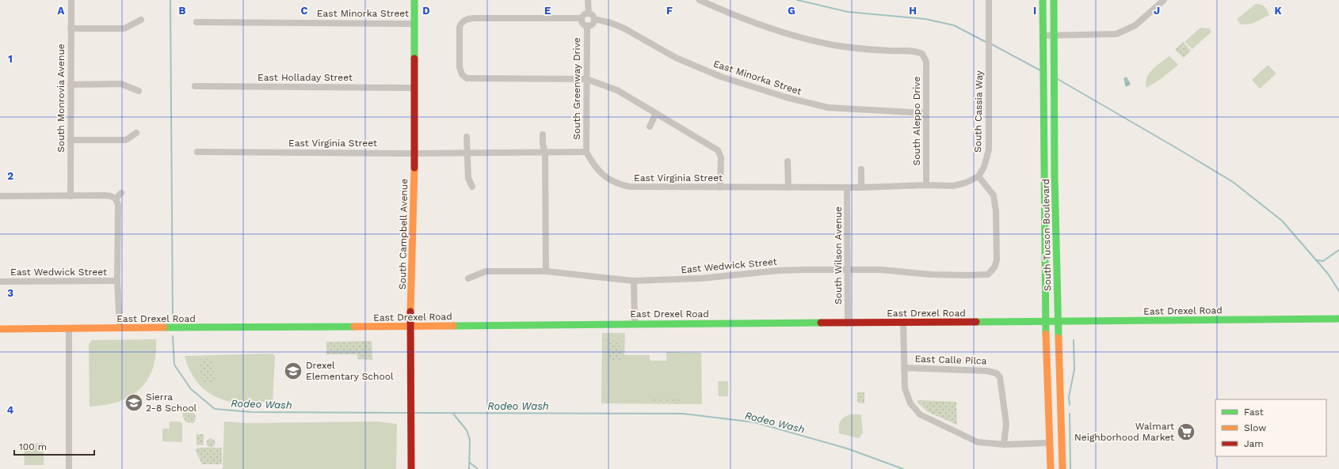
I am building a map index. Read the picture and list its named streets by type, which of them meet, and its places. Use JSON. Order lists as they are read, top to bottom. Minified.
{"streets":{"main road":["South Campbell Avenue","South Tucson Boulevard","East Drexel Road"],"street":["East Minorka Street","East Holladay Street","South Greenway Drive","South Monrovia Avenue","South Cassia Way","South Aleppo Drive","East Virginia Street","South Wilson Avenue","East Wedwick Street","East Calle Pilca"]},"crossings":[["East Minorka Street","South Greenway Drive"],["East Minorka Street","South Aleppo Drive"],["East Minorka Street","South Campbell Avenue"],["East Holladay Street","South Campbell Avenue"],["South Greenway Drive","East Virginia Street"],["South Cassia Way","East Virginia Street"],["South Cassia Way","East Wedwick Street"],["South Aleppo Drive","East Virginia Street"],["East Virginia Street","South Campbell Avenue"],["East Virginia Street","South Wilson Avenue"],["East Virginia Street","East Wedwick Street"],["South Campbell Avenue","East Drexel Road"],["South Tucson Boulevard","East Drexel Road"],["South Wilson Avenue","East Wedwick Street"],["South Wilson Avenue","East Drexel Road"]],"water":["Rodeo Wash"],"places":{"school or university":["Drexel Elementary School","Sierra 2-8 School"],"supermarket":["Walmart Neighborhood Market"]},"legend":["Fast","Slow","Jam"],"scale_bar":"100 m","grid":{"columns":["A","B","C","D","E","F","G","H","I","J","K"],"rows":["1","2","3","4"]}}
